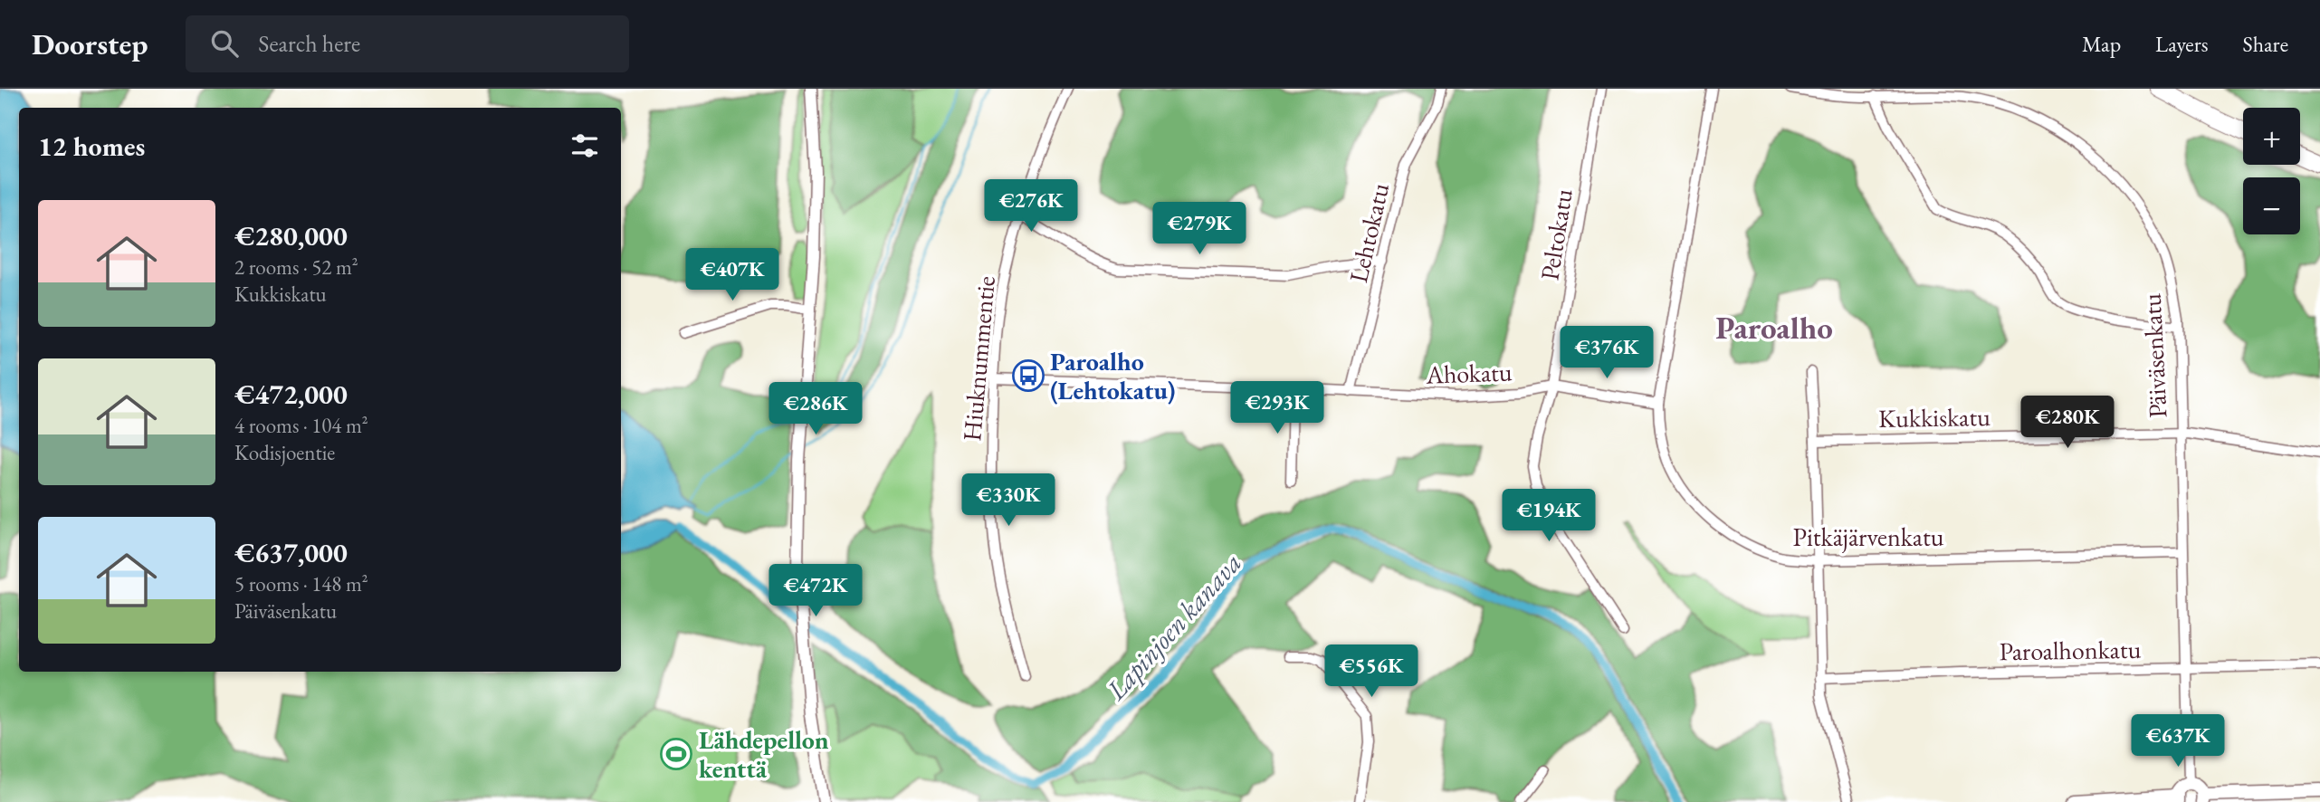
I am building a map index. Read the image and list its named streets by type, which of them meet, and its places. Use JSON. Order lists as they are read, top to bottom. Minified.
{"streets":{"street":["Lehtokatu","Peltokatu","Päiväsenkatu","Hiuknummentie","Ahokatu","Kukkiskatu","Pitkäjärvenkatu","Paroalhonkatu"]},"crossings":[["Lehtokatu","Ahokatu"],["Peltokatu","Ahokatu"],["Päiväsenkatu","Kukkiskatu"],["Päiväsenkatu","Pitkäjärvenkatu"],["Päiväsenkatu","Paroalhonkatu"],["Ahokatu","Pitkäjärvenkatu"]],"districts":["Paroalho"],"water":["Lapinjoen kanava"],"places":{"bus stop":["Paroalho (Lehtokatu)"],"sports":["Lähdepellon kenttä"]},"page":{"header":"Doorstep","search":"Search here","nav":["Map","Layers","Share"],"map_buttons":["+","−"],"heading":"12 homes","price":["€276K","€279K","€407K","€376K","€293K","€286K","€280K","€330K","€194K","€472K","€556K","€637K"],"list":[{"name":"€280,000","note":"2 rooms · 52 m² · Kukkiskatu"},{"name":"€472,000","note":"4 rooms · 104 m² · Kodisjoentie"},{"name":"€637,000","note":"5 rooms · 148 m² · Päiväsenkatu"}]}}
